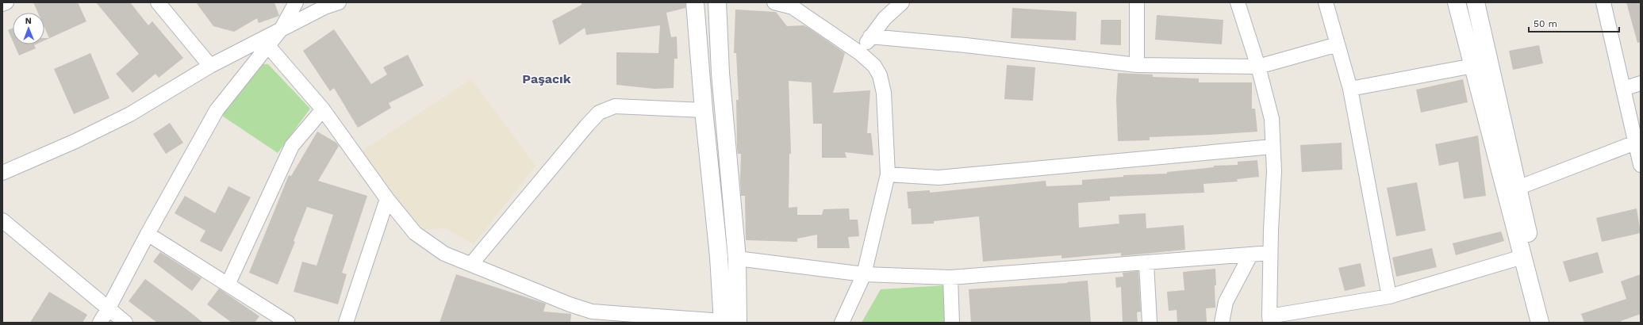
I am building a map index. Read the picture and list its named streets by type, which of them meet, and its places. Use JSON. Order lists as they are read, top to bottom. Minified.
{"districts":["Paşacık"],"scale_bar":"50 m","north":"top"}
